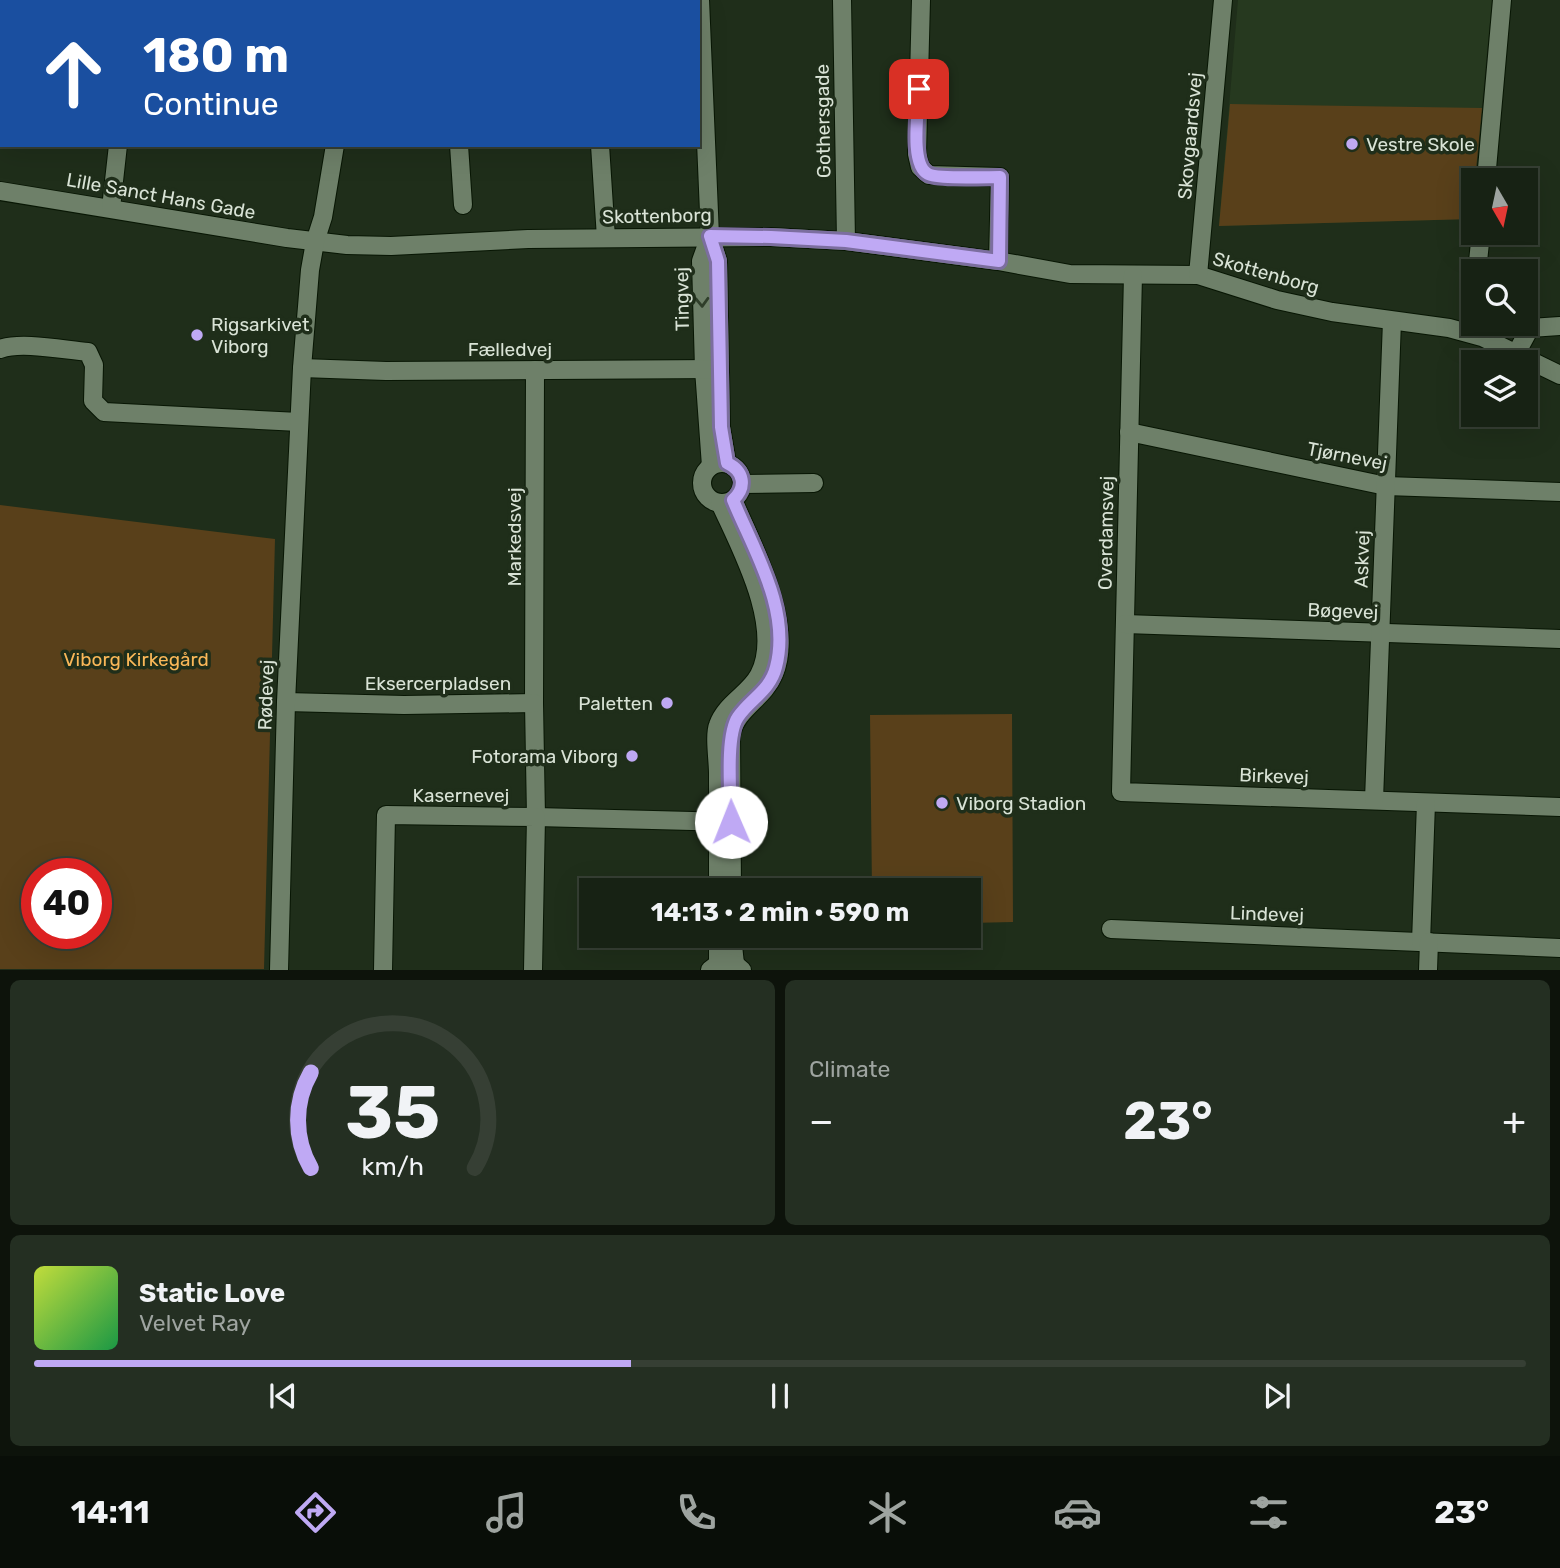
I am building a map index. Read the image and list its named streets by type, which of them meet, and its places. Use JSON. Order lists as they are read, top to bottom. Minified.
{"streets":{"street":["Gothersgade","Skovgaardsvej","Lille Sanct Hans Gade","Skottenborg","Tingvej","Fælledvej","Tjørnevej","Overdamsvej","Markedsvej","Askvej","Bøgevej","Eksercerpladsen","Rødevej","Birkevej","Kasernevej","Lindevej"]},"crossings":[["Gothersgade","Skottenborg"],["Skovgaardsvej","Skottenborg"],["Lille Sanct Hans Gade","Skottenborg"],["Lille Sanct Hans Gade","Rødevej"],["Skottenborg","Tingvej"],["Skottenborg","Overdamsvej"],["Skottenborg","Askvej"],["Skottenborg","Rødevej"],["Tingvej","Fælledvej"],["Fælledvej","Markedsvej"],["Fælledvej","Rødevej"],["Tjørnevej","Overdamsvej"],["Tjørnevej","Askvej"],["Overdamsvej","Bøgevej"],["Overdamsvej","Birkevej"],["Markedsvej","Eksercerpladsen"],["Askvej","Bøgevej"],["Askvej","Birkevej"],["Eksercerpladsen","Rødevej"],["Eksercerpladsen","Kasernevej"]],"parks":["Viborg Kirkegård"],"places":["Vestre Skole","Rigsarkivet Viborg","Paletten","Fotorama Viborg","Viborg Stadion"],"north":"bottom","page":{"turn":["180 m","Continue"],"limit":"40","trip":"14:13 · 2 min · 590 m","tile":"Climate","heat":["−","23°","+"],"song":["Static Love","Velvet Ray"],"tabs":["14:11","23°"],"gauge":["35","km/h"]}}
